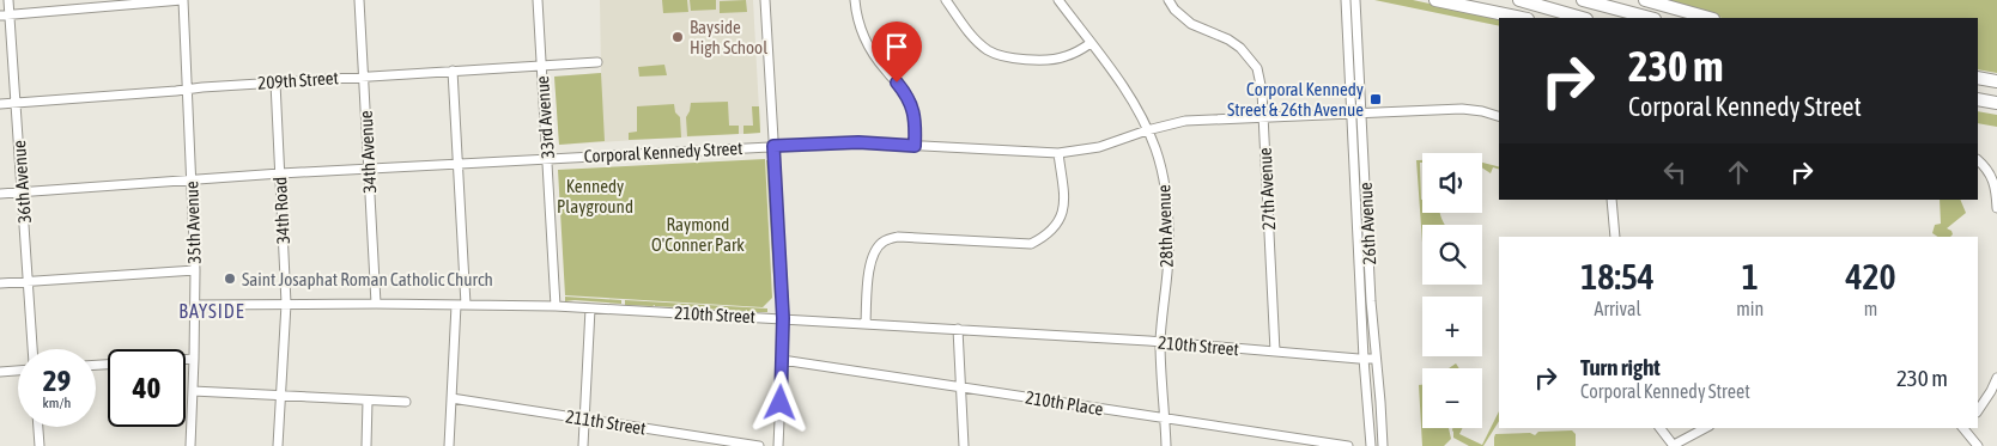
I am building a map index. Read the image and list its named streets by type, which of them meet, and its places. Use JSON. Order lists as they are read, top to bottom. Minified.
{"streets":{"street":["209th Street","33rd Avenue","34th Avenue","Corporal Kennedy Street","36th Avenue","27th Avenue","34th Road","35th Avenue","26th Avenue","28th Avenue","210th Street","210th Place","211th Street"]},"crossings":[["209th Street","33rd Avenue"],["209th Street","34th Avenue"],["209th Street","36th Avenue"],["209th Street","34th Road"],["209th Street","35th Avenue"],["33rd Avenue","Corporal Kennedy Street"],["33rd Avenue","210th Street"],["34th Avenue","Corporal Kennedy Street"],["34th Avenue","210th Street"],["Corporal Kennedy Street","36th Avenue"],["Corporal Kennedy Street","27th Avenue"],["Corporal Kennedy Street","34th Road"],["Corporal Kennedy Street","35th Avenue"],["Corporal Kennedy Street","26th Avenue"],["Corporal Kennedy Street","28th Avenue"],["27th Avenue","210th Street"],["34th Road","210th Street"],["35th Avenue","210th Street"],["26th Avenue","210th Street"],["28th Avenue","210th Street"],["28th Avenue","210th Place"]],"districts":["BAYSIDE"],"parks":["Kennedy Playground","Raymond O'Conner Park"],"places":{"other":["Bayside High School","Saint Josaphat Roman Catholic Church"],"transit":["Corporal Kennedy Street & 26th Avenue"]},"page":{"turn":["230 m","Corporal Kennedy Street"],"map_buttons":["+","−"],"eta":["18:54","Arrival","1","min","420","m"],"list":[{"name":"Turn right","note":"Corporal Kennedy Street","value":"230 m"}],"speed":"29 km/h","limit":"40"}}
